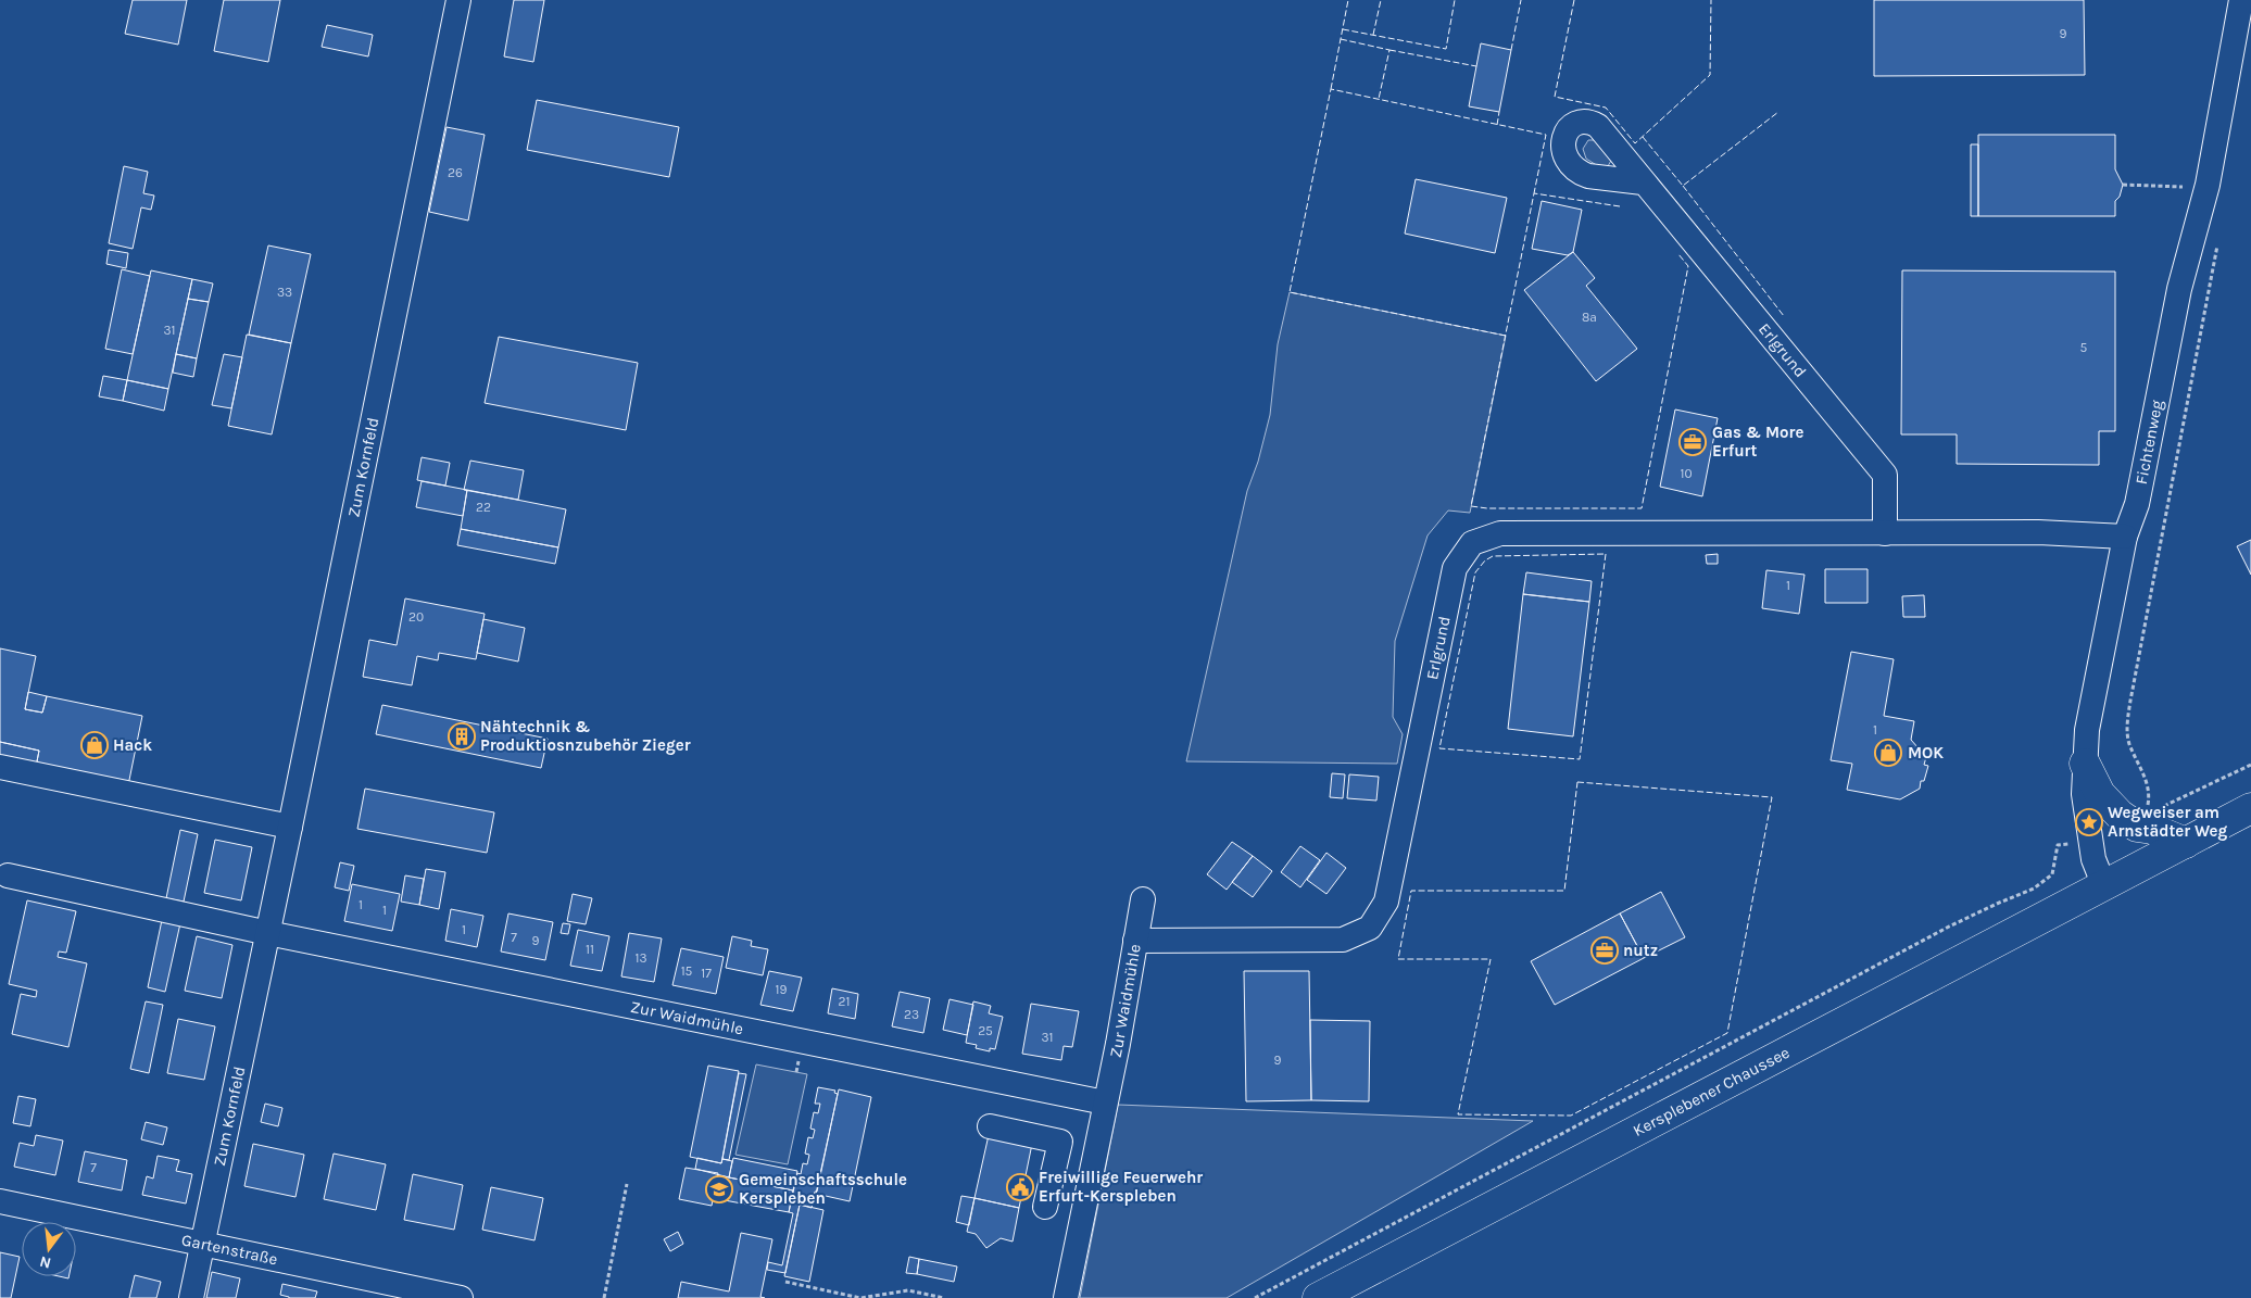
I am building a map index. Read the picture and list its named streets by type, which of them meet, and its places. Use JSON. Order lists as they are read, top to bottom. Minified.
{"streets":{"main road":["Kersplebener Chaussee"],"street":["Erlgrund","Fichtenweg","Zum Kornfeld","Zur Waidmühle","Gartenstraße"]},"crossings":[["Erlgrund","Fichtenweg"],["Erlgrund","Zur Waidmühle"],["Fichtenweg","Kersplebener Chaussee"],["Zum Kornfeld","Zur Waidmühle"],["Zum Kornfeld","Gartenstraße"]],"places":{"office":["Gas & More Erfurt","nutz"],"building":["Nähtechnik & Produktiosnzubehör Zieger"],"shop":["Hack","MOK"],"place":["Wegweiser am Arnstädter Weg"],"public building":["Freiwillige Feuerwehr Erfurt-Kerspleben"],"school or university":["Gemeinschaftsschule Kerspleben"]},"house_numbers":["9","26","33","8a","31","5","10","22","1","20","1","1","1","1","7","9","11","13","15","17","19","21","23","25","31","9","7"],"north":"bottom"}
